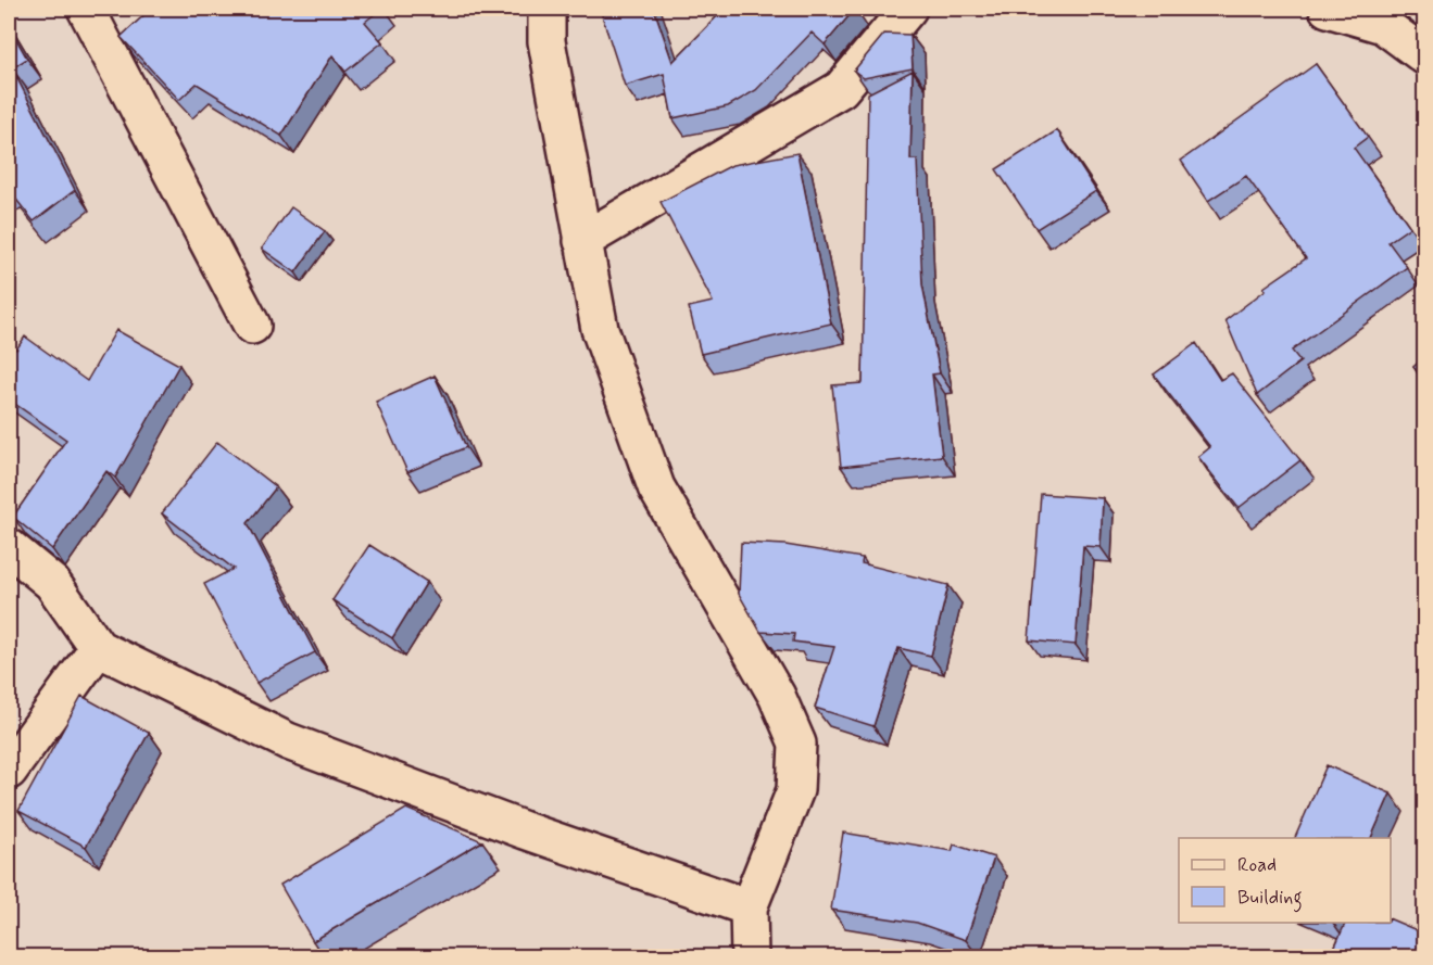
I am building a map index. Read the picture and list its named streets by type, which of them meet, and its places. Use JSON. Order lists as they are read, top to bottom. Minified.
{"legend":["Road","Building"]}
